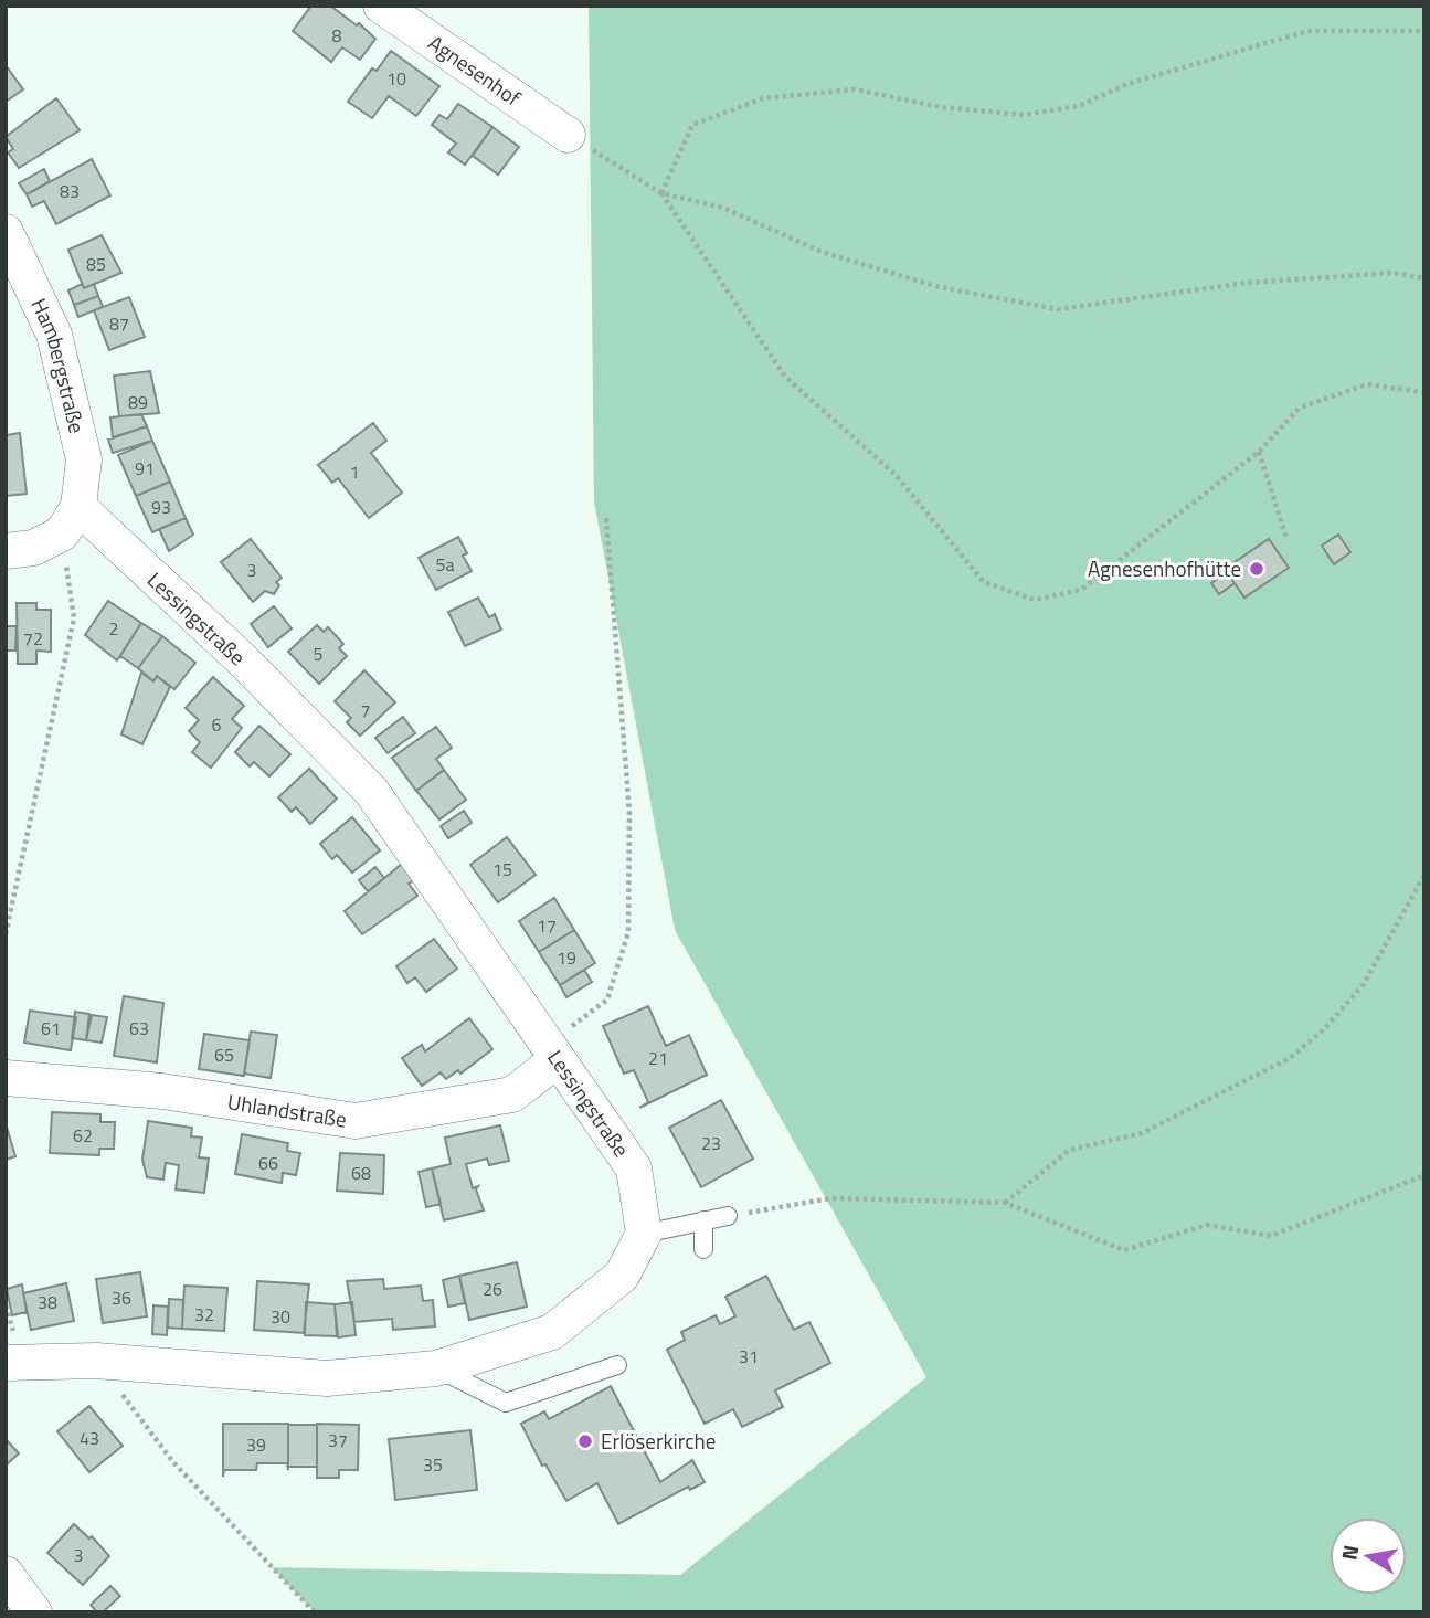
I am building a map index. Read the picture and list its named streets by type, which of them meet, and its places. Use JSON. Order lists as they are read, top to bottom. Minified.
{"streets":{"street":["Agnesenhof","Hambergstraße","Lessingstraße","Uhlandstraße"]},"crossings":[["Hambergstraße","Lessingstraße"],["Lessingstraße","Uhlandstraße"]],"places":["Agnesenhofhütte","Erlöserkirche"],"house_numbers":["8","10","83","85","87","89","91","1","93","5a","3","2","72","5","7","6","15","17","19","61","63","65","21","62","23","66","68","26","36","38","32","30","31","43","37","39","35","3"],"north":"left"}
